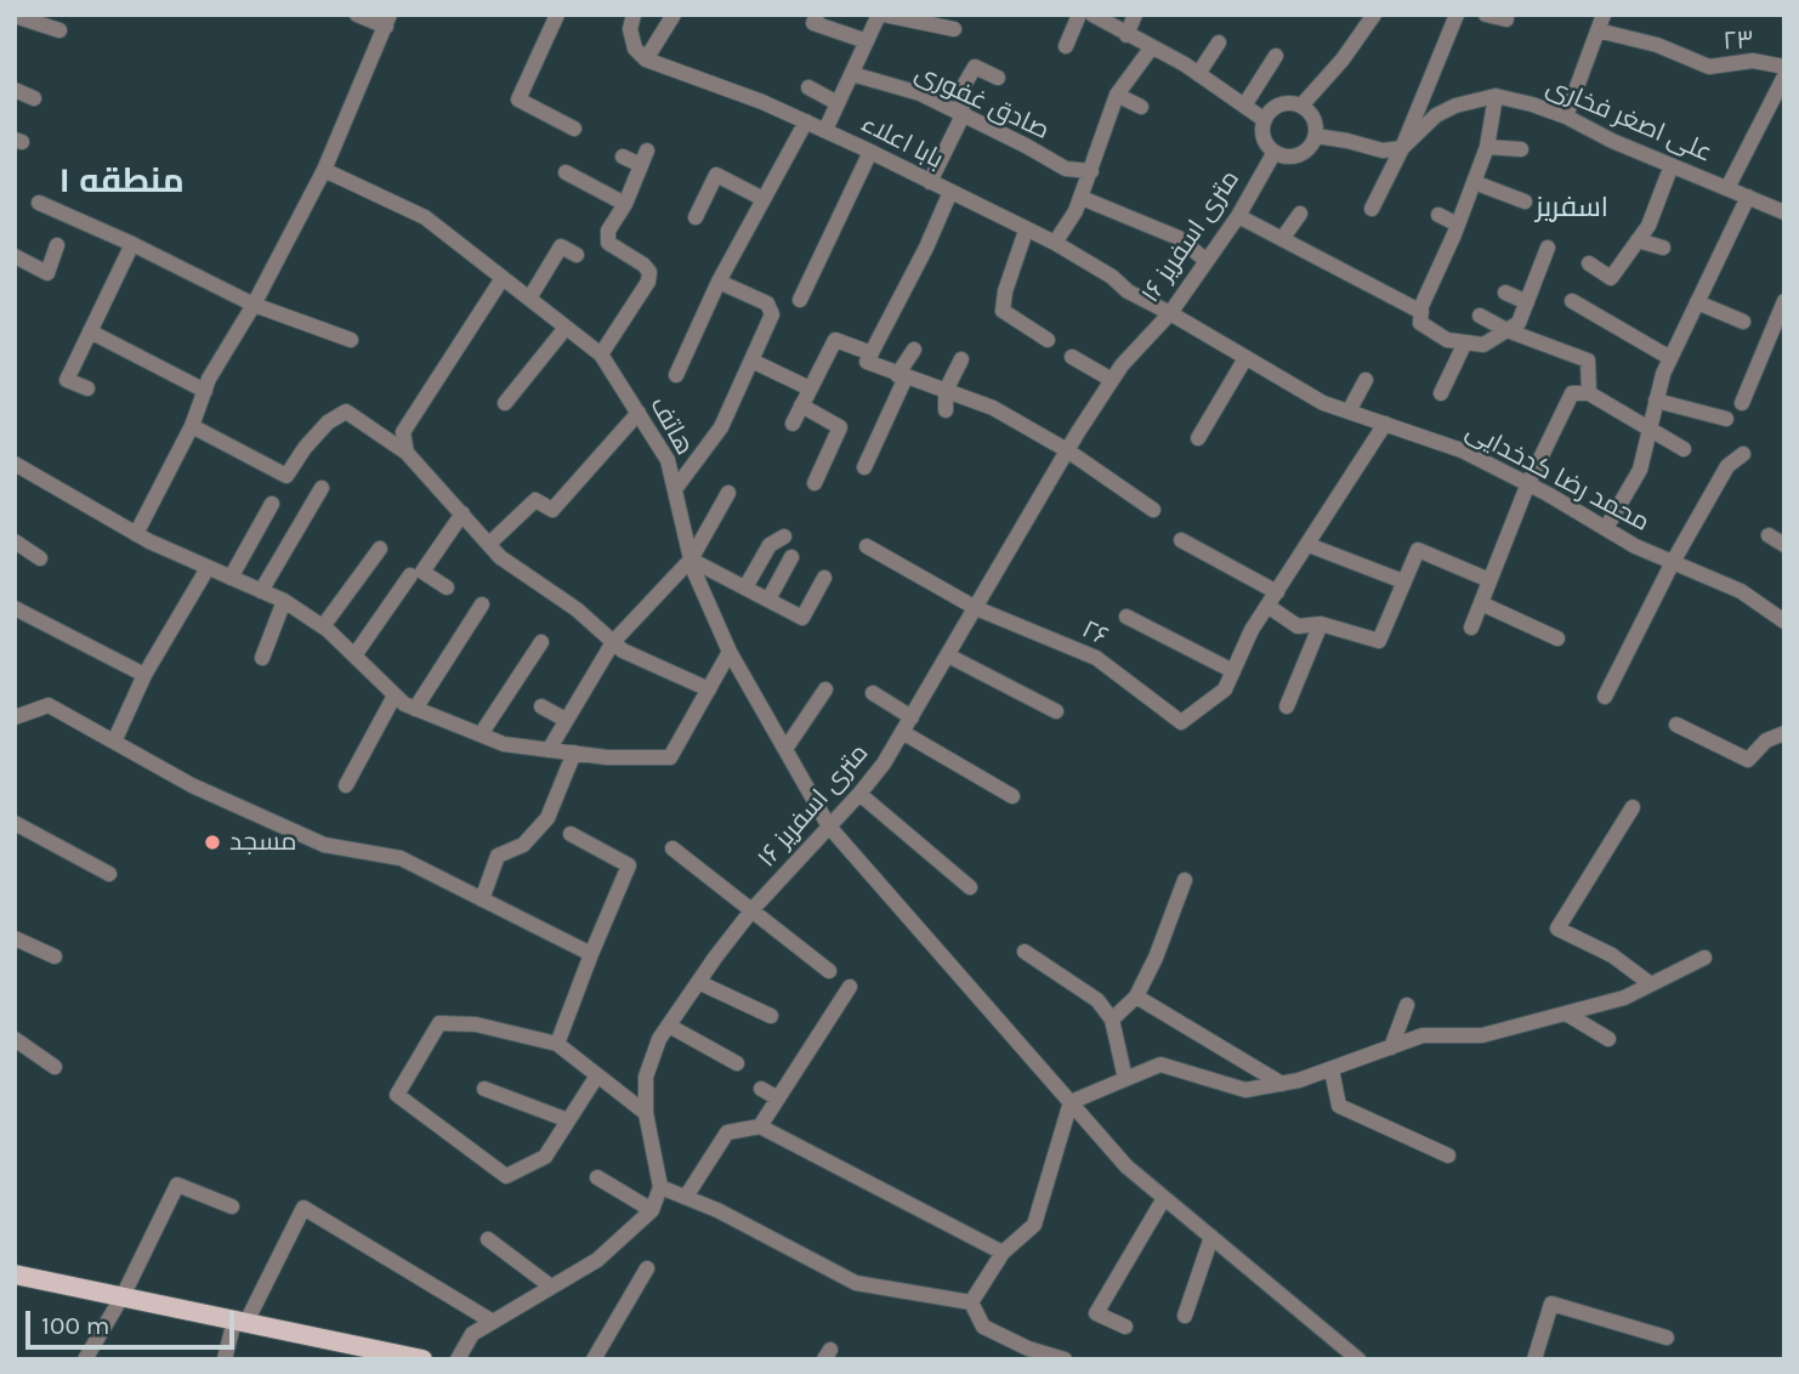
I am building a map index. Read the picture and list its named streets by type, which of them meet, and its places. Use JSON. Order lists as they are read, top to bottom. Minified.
{"streets":{"street":["۲۳","صادق غفوری","علی اصغر فخاری","بابا اعلاء","۱۶ متری اسفریز","هاتف","محمد رضا کدخدایی","۲۶"]},"crossings":[["بابا اعلاء","۱۶ متری اسفریز"],["بابا اعلاء","محمد رضا کدخدایی"],["۱۶ متری اسفریز","هاتف"],["۱۶ متری اسفریز","محمد رضا کدخدایی"],["۱۶ متری اسفریز","۲۶"]],"districts":["منطقه ۱","اسفریز"],"places":["مسجد"],"scale_bar":"100 m"}
